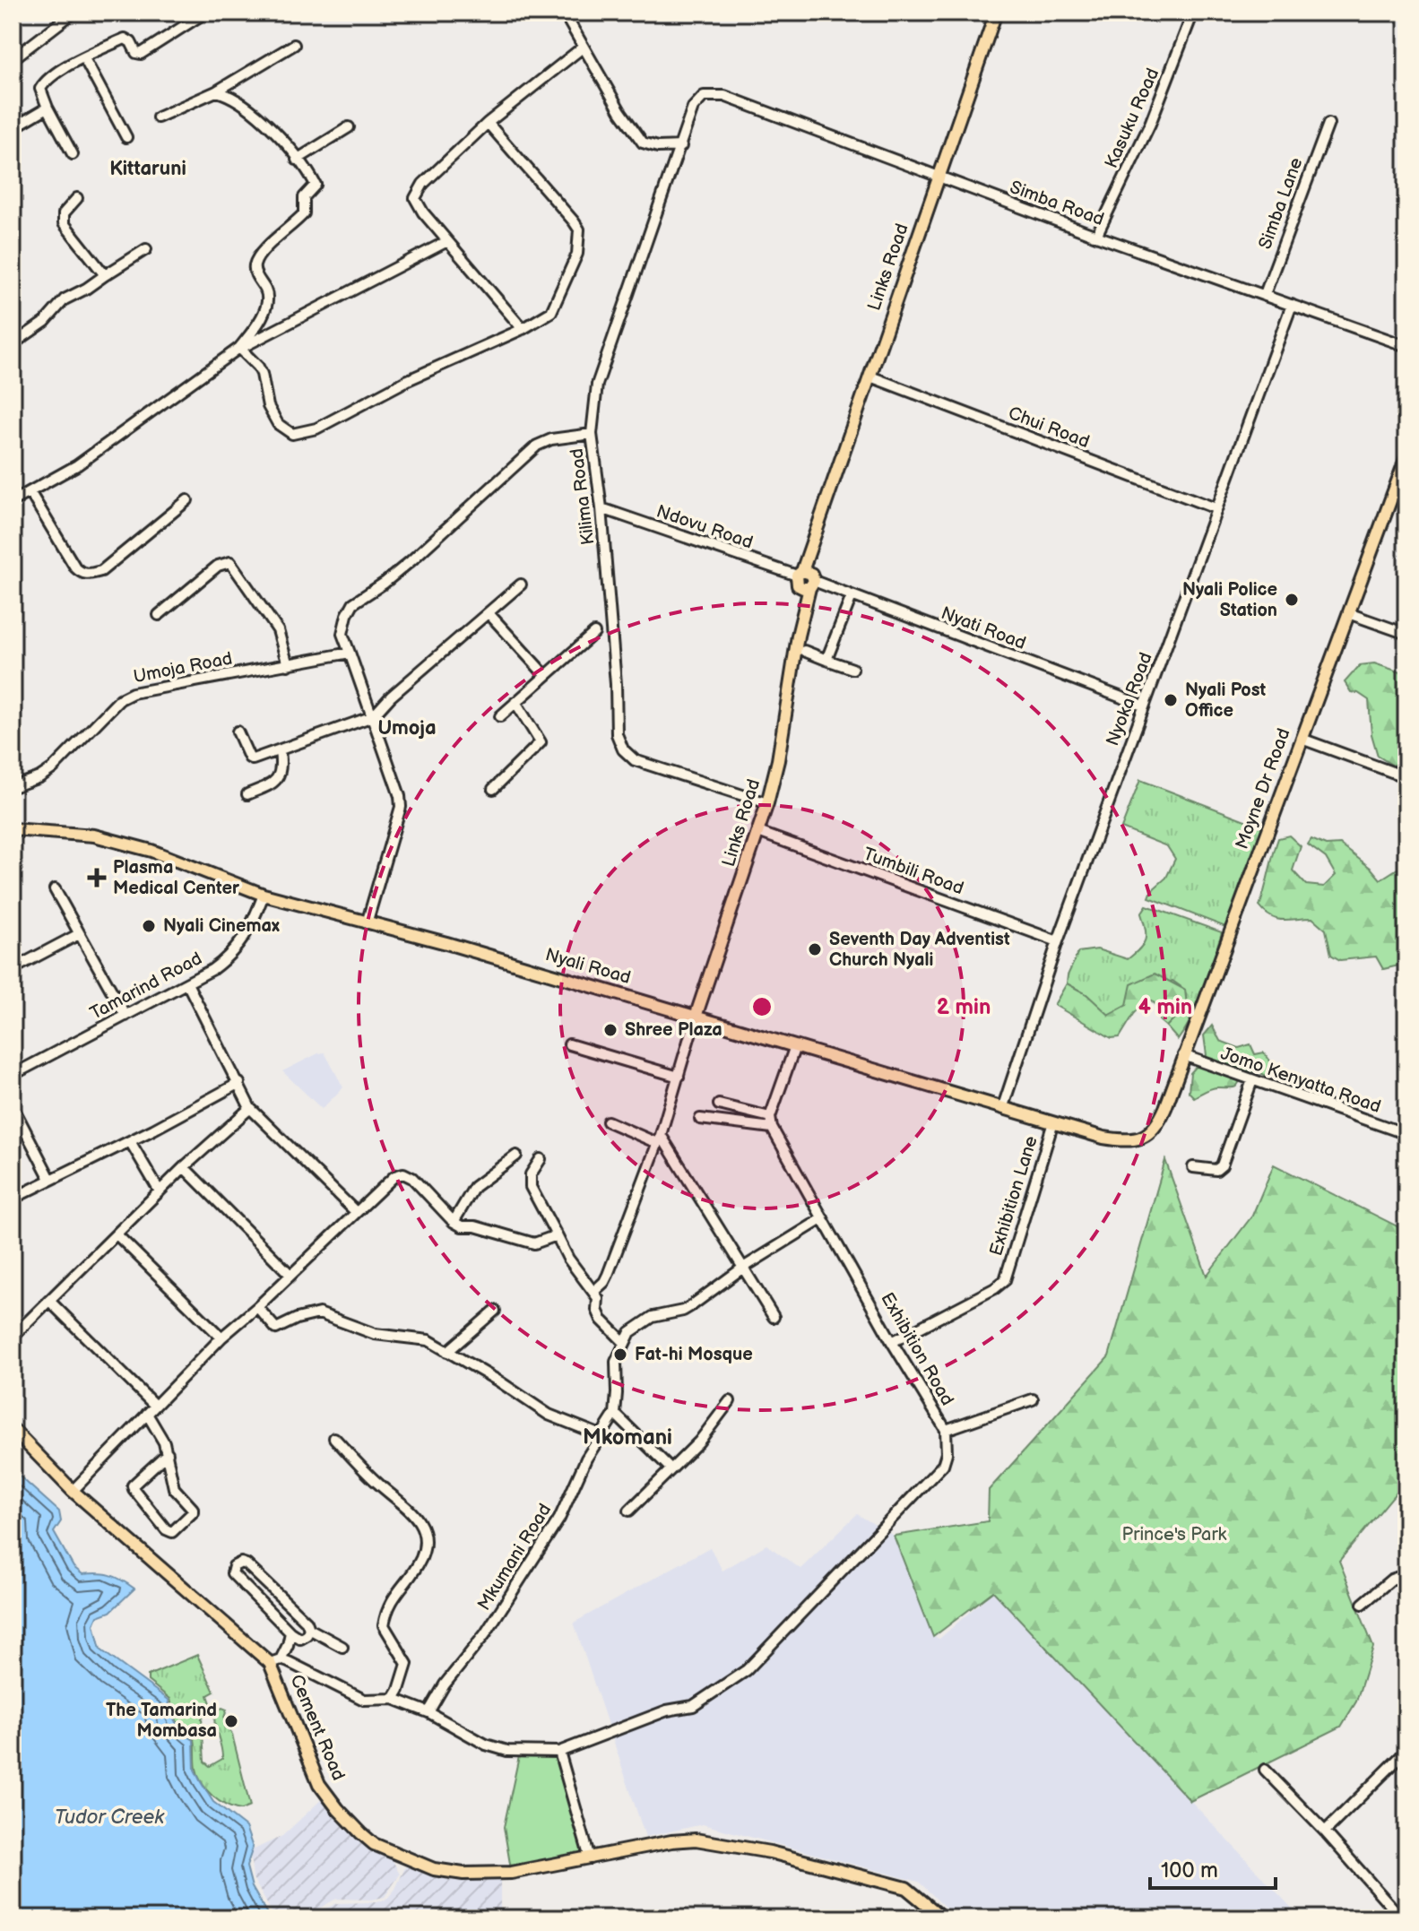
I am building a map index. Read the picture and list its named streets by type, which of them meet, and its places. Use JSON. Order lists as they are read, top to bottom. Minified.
{"streets":{"main road":["Links Road","Moyne Dr Road","Nyali Road","Cement Road"],"street":["Kasuku Road","Simba Road","Simba Lane","Chui Road","Kilima Road","Ndovu Road","Nyati Road","Umoja Road","Nyoka Road","Tumbili Road","Tamarind Road","Jomo Kenyatta Road","Exhibition Lane","Exhibition Road","Mkumani Road"]},"crossings":[["Kasuku Road","Simba Road"],["Simba Road","Simba Lane"],["Simba Road","Links Road"],["Simba Road","Kilima Road"],["Simba Road","Nyoka Road"],["Links Road","Chui Road"],["Links Road","Kilima Road"],["Links Road","Ndovu Road"],["Links Road","Nyati Road"],["Links Road","Tumbili Road"],["Links Road","Nyali Road"],["Chui Road","Nyoka Road"],["Kilima Road","Ndovu Road"],["Ndovu Road","Nyati Road"],["Nyati Road","Nyoka Road"],["Nyoka Road","Tumbili Road"],["Nyoka Road","Nyali Road"],["Moyne Dr Road","Nyali Road"],["Moyne Dr Road","Jomo Kenyatta Road"],["Nyali Road","Tamarind Road"],["Nyali Road","Exhibition Lane"],["Nyali Road","Exhibition Road"],["Exhibition Lane","Exhibition Road"]],"districts":["Kittaruni","Umoja","Mkomani"],"water":["Tudor Creek"],"parks":["Prince's Park"],"places":{"other":["Nyali Police Station","Nyali Post Office","Nyali Cinemax","Seventh Day Adventist Church Nyali","Shree Plaza","Fat-hi Mosque","The Tamarind Mombasa"],"health":["Plasma Medical Center"]},"scale_bar":"100 m","rings":["2 min","4 min"]}
